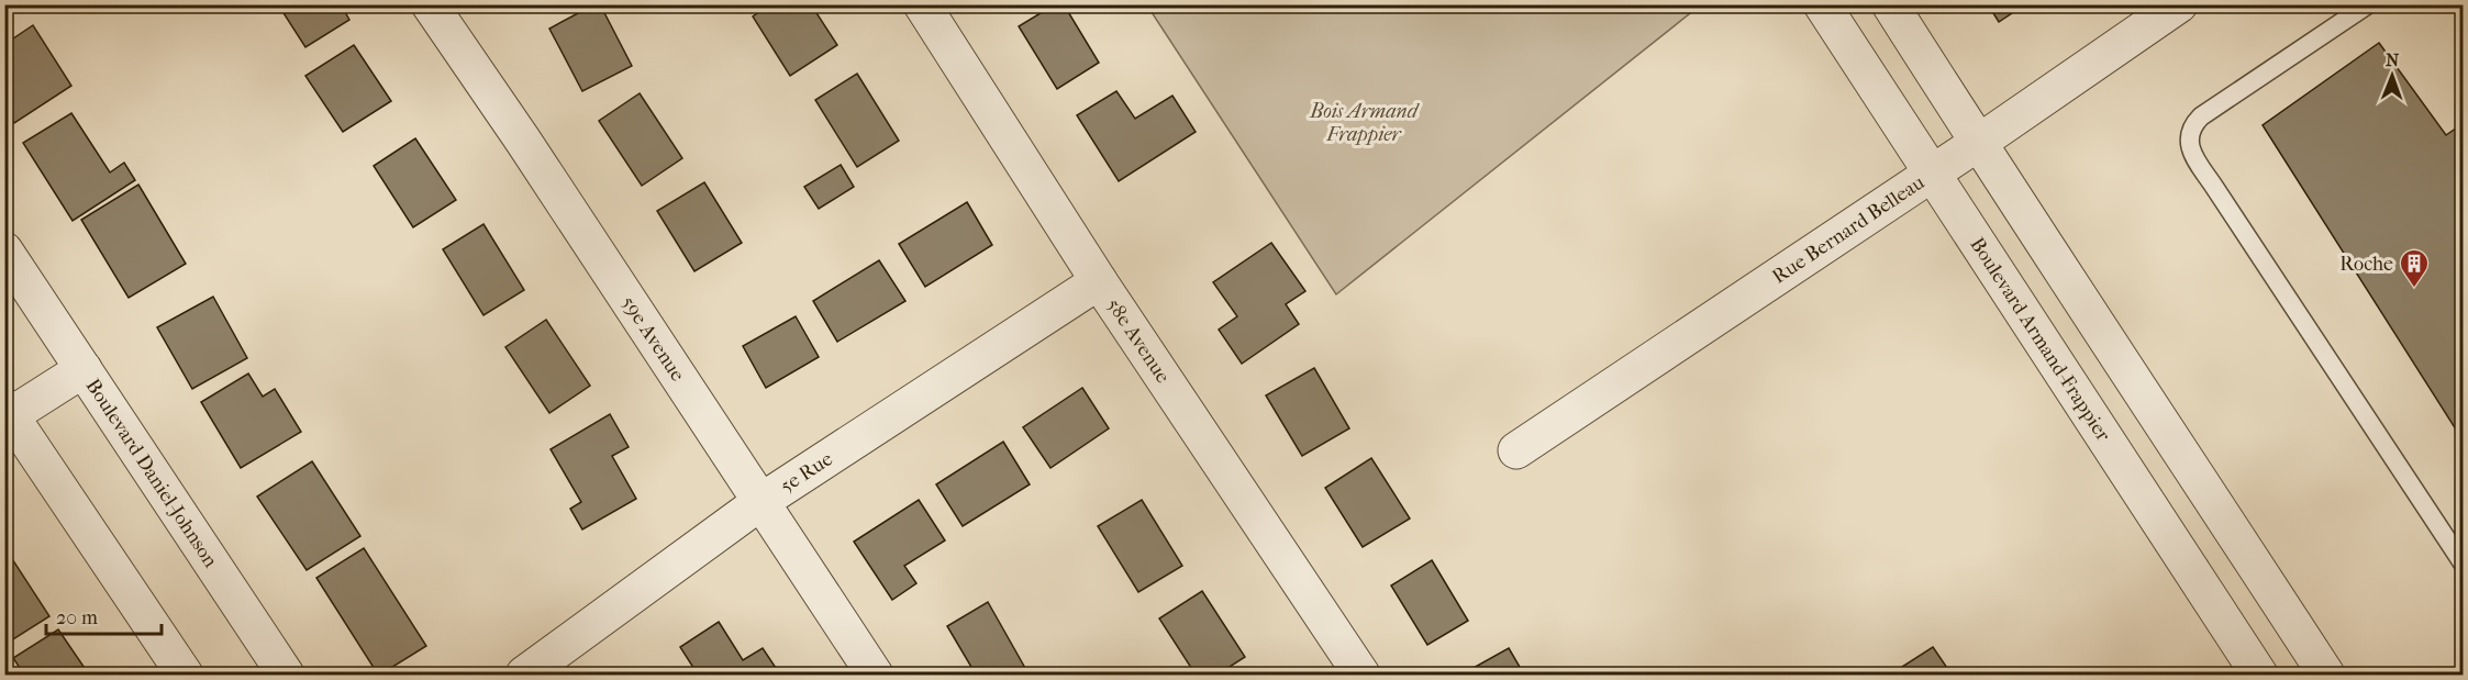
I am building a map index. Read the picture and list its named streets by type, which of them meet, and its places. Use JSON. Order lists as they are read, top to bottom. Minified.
{"streets":{"street":["Rue Bernard Belleau","59e Avenue","Boulevard Armand-Frappier","58e Avenue","5e Rue","Boulevard Daniel-Johnson"]},"crossings":[["Rue Bernard Belleau","Boulevard Armand-Frappier"],["59e Avenue","5e Rue"],["58e Avenue","5e Rue"]],"parks":["Bois Armand Frappier"],"places":{"building":["Roche"]},"scale_bar":"20 m","north":"top"}
